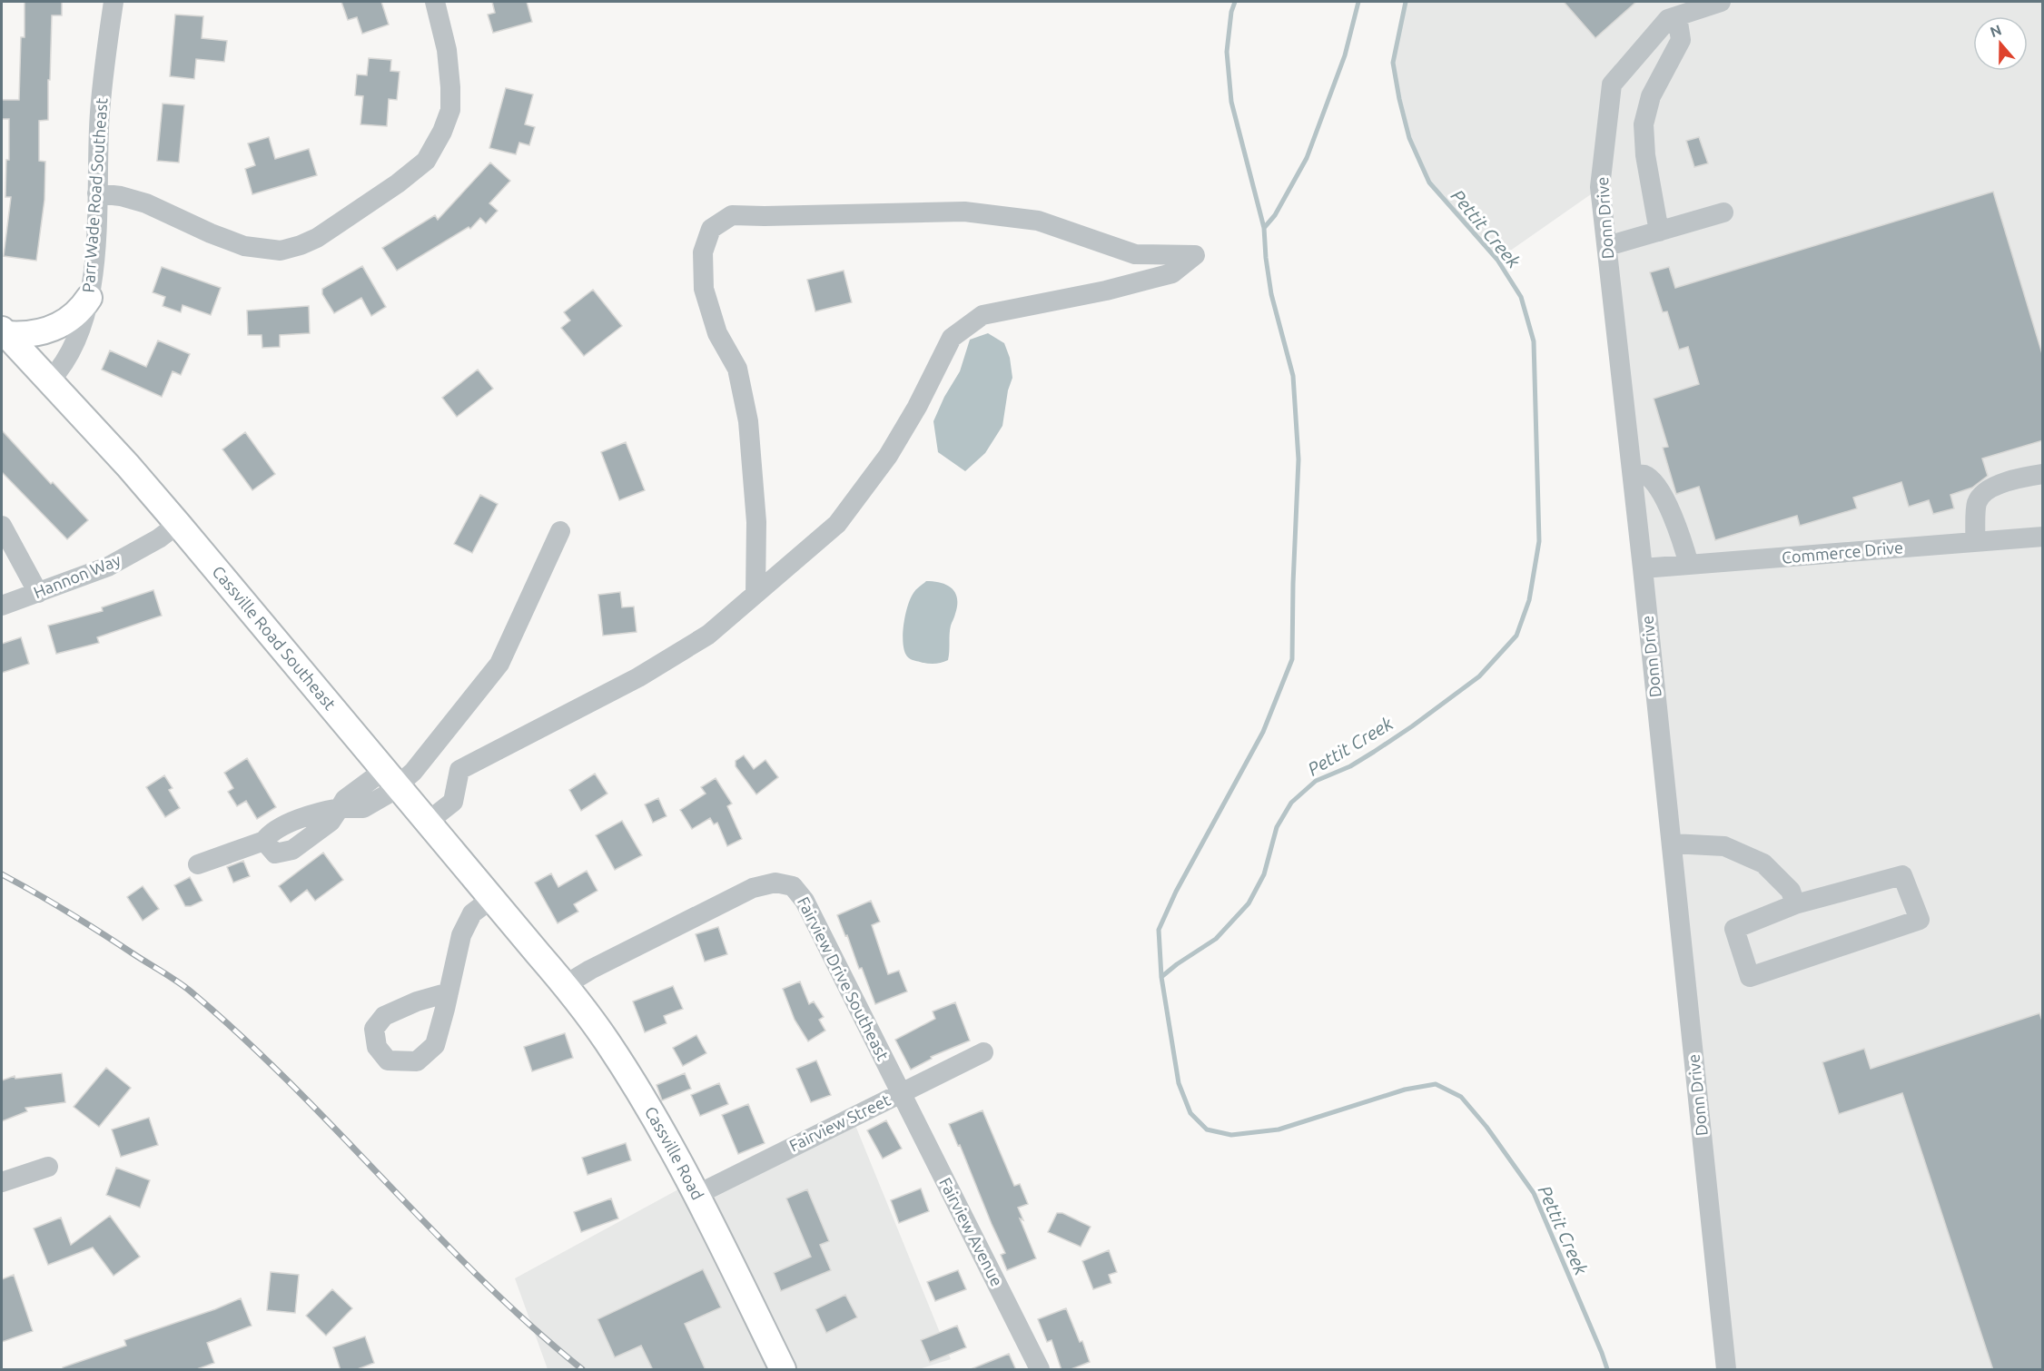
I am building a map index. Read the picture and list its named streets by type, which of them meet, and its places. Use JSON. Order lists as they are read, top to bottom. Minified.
{"streets":{"main road":["Cassville Road Southeast","Cassville Road"],"street":["Parr Wade Road Southeast","Donn Drive","Commerce Drive","Hannon Way","Fairview Drive Southeast","Fairview Street","Fairview Avenue"]},"crossings":[["Parr Wade Road Southeast","Cassville Road Southeast"],["Donn Drive","Commerce Drive"],["Hannon Way","Cassville Road Southeast"],["Cassville Road Southeast","Cassville Road"],["Fairview Drive Southeast","Fairview Street"],["Fairview Drive Southeast","Cassville Road"],["Fairview Drive Southeast","Fairview Avenue"],["Fairview Street","Cassville Road"],["Fairview Street","Fairview Avenue"]],"water":["Pettit Creek"],"north":"top"}
